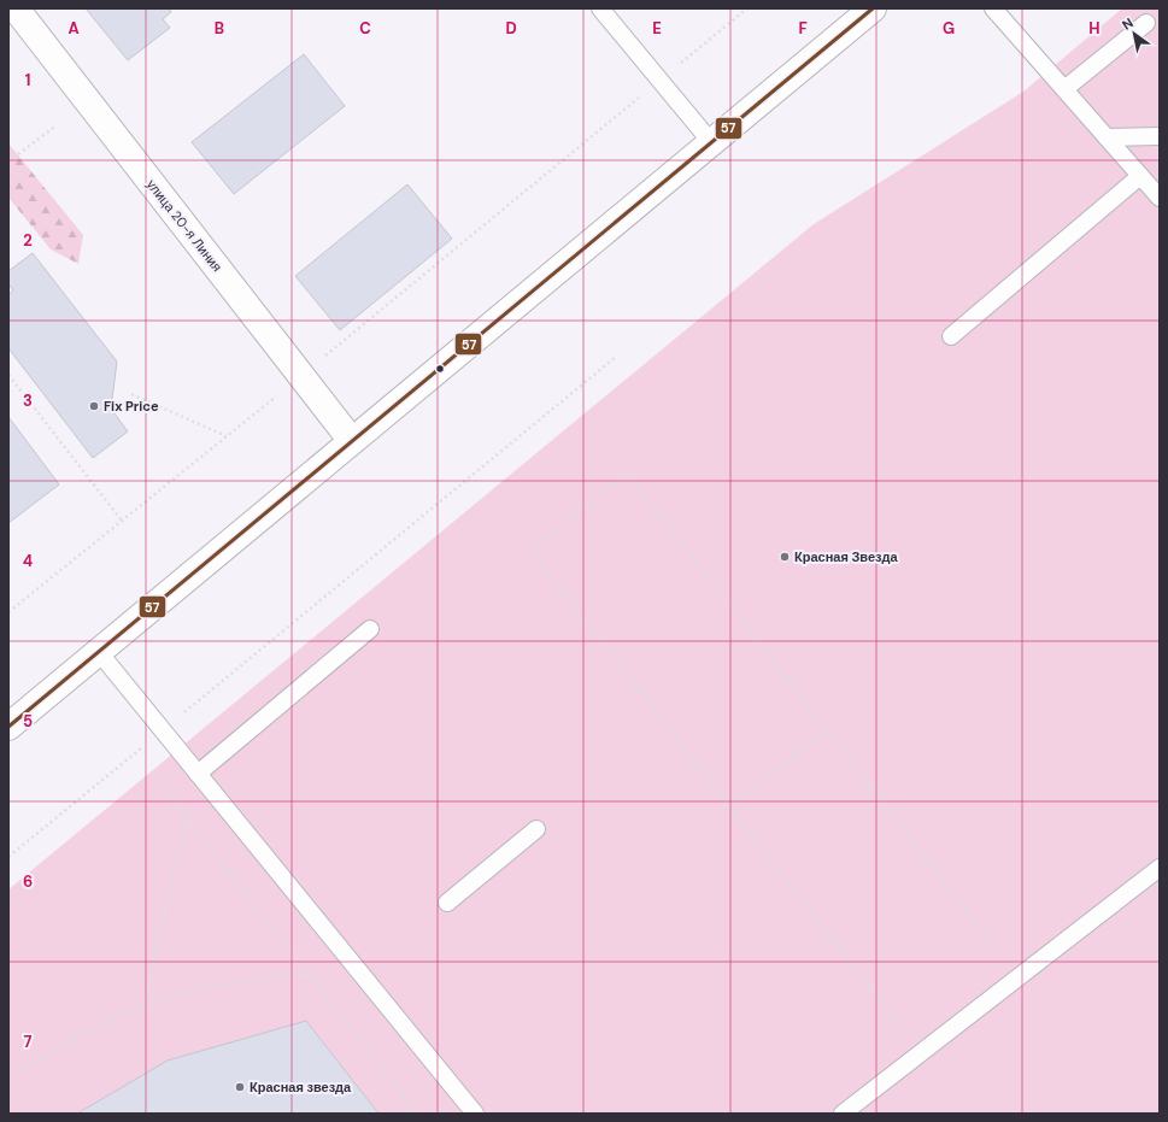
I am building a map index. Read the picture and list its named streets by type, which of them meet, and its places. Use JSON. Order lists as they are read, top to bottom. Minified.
{"streets":{"main road":["улица 20-я Линия"]},"places":["Fix Price","Красная Звезда","Красная звезда"],"lines":["transit line 57"],"north":"top left","grid":{"columns":["A","B","C","D","E","F","G","H"],"rows":["1","2","3","4","5","6","7"]}}
